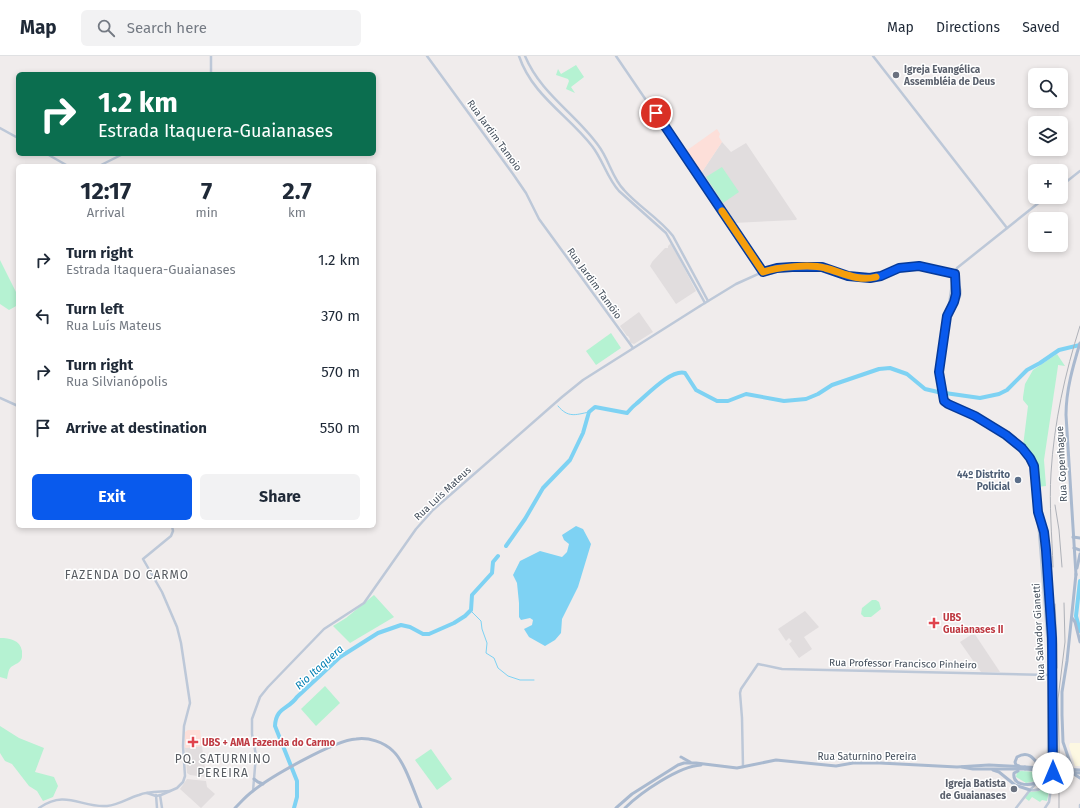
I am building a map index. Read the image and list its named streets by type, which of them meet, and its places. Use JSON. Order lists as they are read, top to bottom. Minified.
{"streets":{"main road":["Rua Jardim Tamoio","Rua Jardim Tamôio","Rua Copenhague","Rua Luís Mateus","Rua Salvador Gianetti","Rua Professor Francisco Pinheiro","Rua Saturnino Pereira"]},"crossings":[["Rua Jardim Tamoio","Rua Jardim Tamôio"],["Rua Jardim Tamôio","Rua Luís Mateus"],["Rua Salvador Gianetti","Rua Professor Francisco Pinheiro"],["Rua Professor Francisco Pinheiro","Rua Saturnino Pereira"]],"districts":["FAZENDA DO CARMO","PQ. SATURNINO PEREIRA"],"water":["Rio Itaquera"],"places":{"other":["Igreja Evangélica Assembléia de Deus","44º Distrito Policial","Igreja Batista de Guaianases"],"health":["UBS Guaianases II","UBS + AMA Fazenda do Carmo"]},"page":{"header":"Map","search":"Search here","nav":["Map","Directions","Saved"],"map_buttons":["+","−"],"turn":["1.2 km","Estrada Itaquera-Guaianases"],"eta":["12:17","Arrival","7","min","2.7","km"],"list":[{"name":"Turn right","note":"Estrada Itaquera-Guaianases","value":"1.2 km"},{"name":"Turn left","note":"Rua Luís Mateus","value":"370 m"},{"name":"Turn right","note":"Rua Silvianópolis","value":"570 m"},{"name":"Arrive at destination","value":"550 m"}],"buttons":["Exit","Share"]}}
